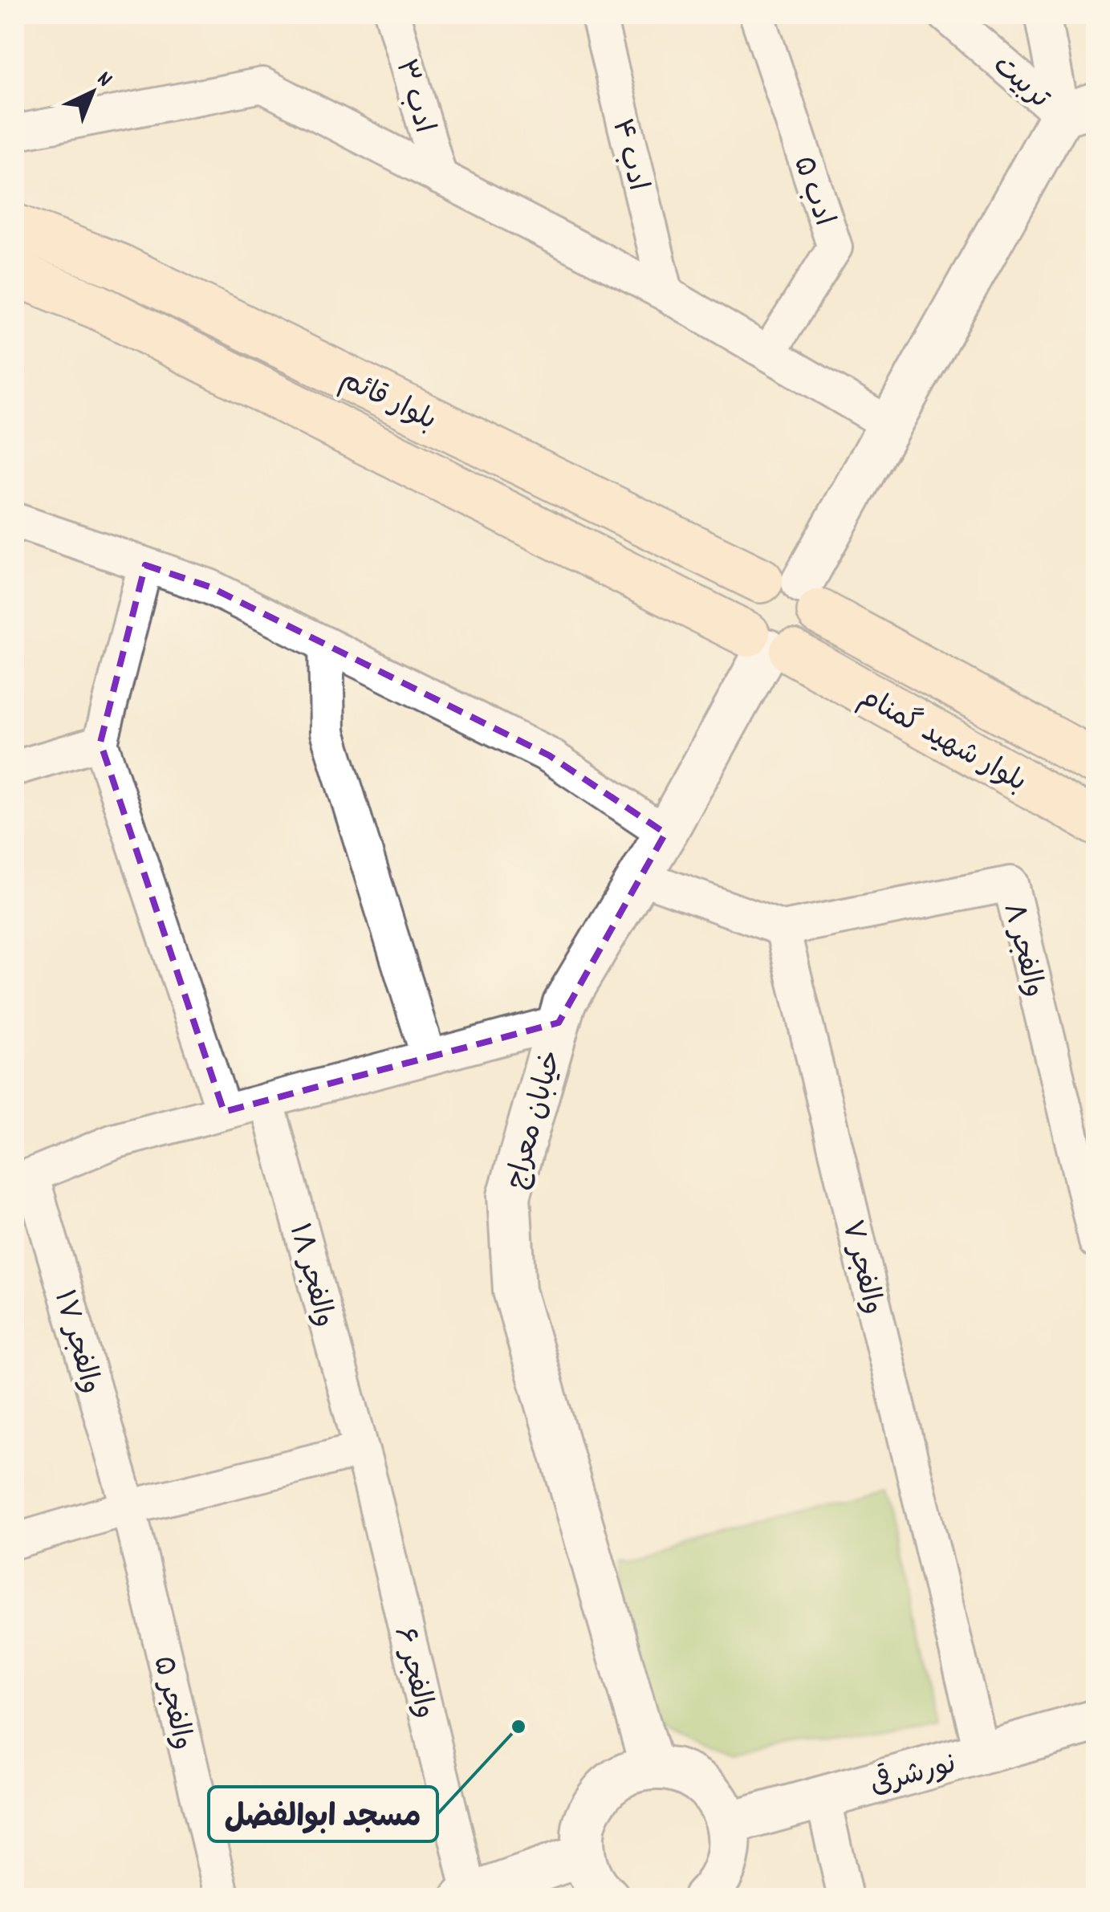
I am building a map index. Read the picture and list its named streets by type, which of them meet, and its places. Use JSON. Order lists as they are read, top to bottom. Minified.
{"streets":{"main road":["بلوار قائم","بلوار شهید گمنام"],"street":["تربیت","ادب ۳","ادب ۴","ادب ۵","والفجر ۸","خیابان معراج","والفجر ۷","والفجر ۱۸","والفجر ۱۷","والفجر ۶","والفجر ۵","نورشرقی"]},"crossings":[["بلوار قائم","بلوار شهید گمنام"],["بلوار قائم","خیابان معراج"],["بلوار شهید گمنام","خیابان معراج"],["والفجر ۸","والفجر ۷"],["والفجر ۷","نورشرقی"],["والفجر ۱۸","والفجر ۶"],["والفجر ۱۷","والفجر ۵"]],"places":["مسجد ابوالفضل"],"north":"top right"}
